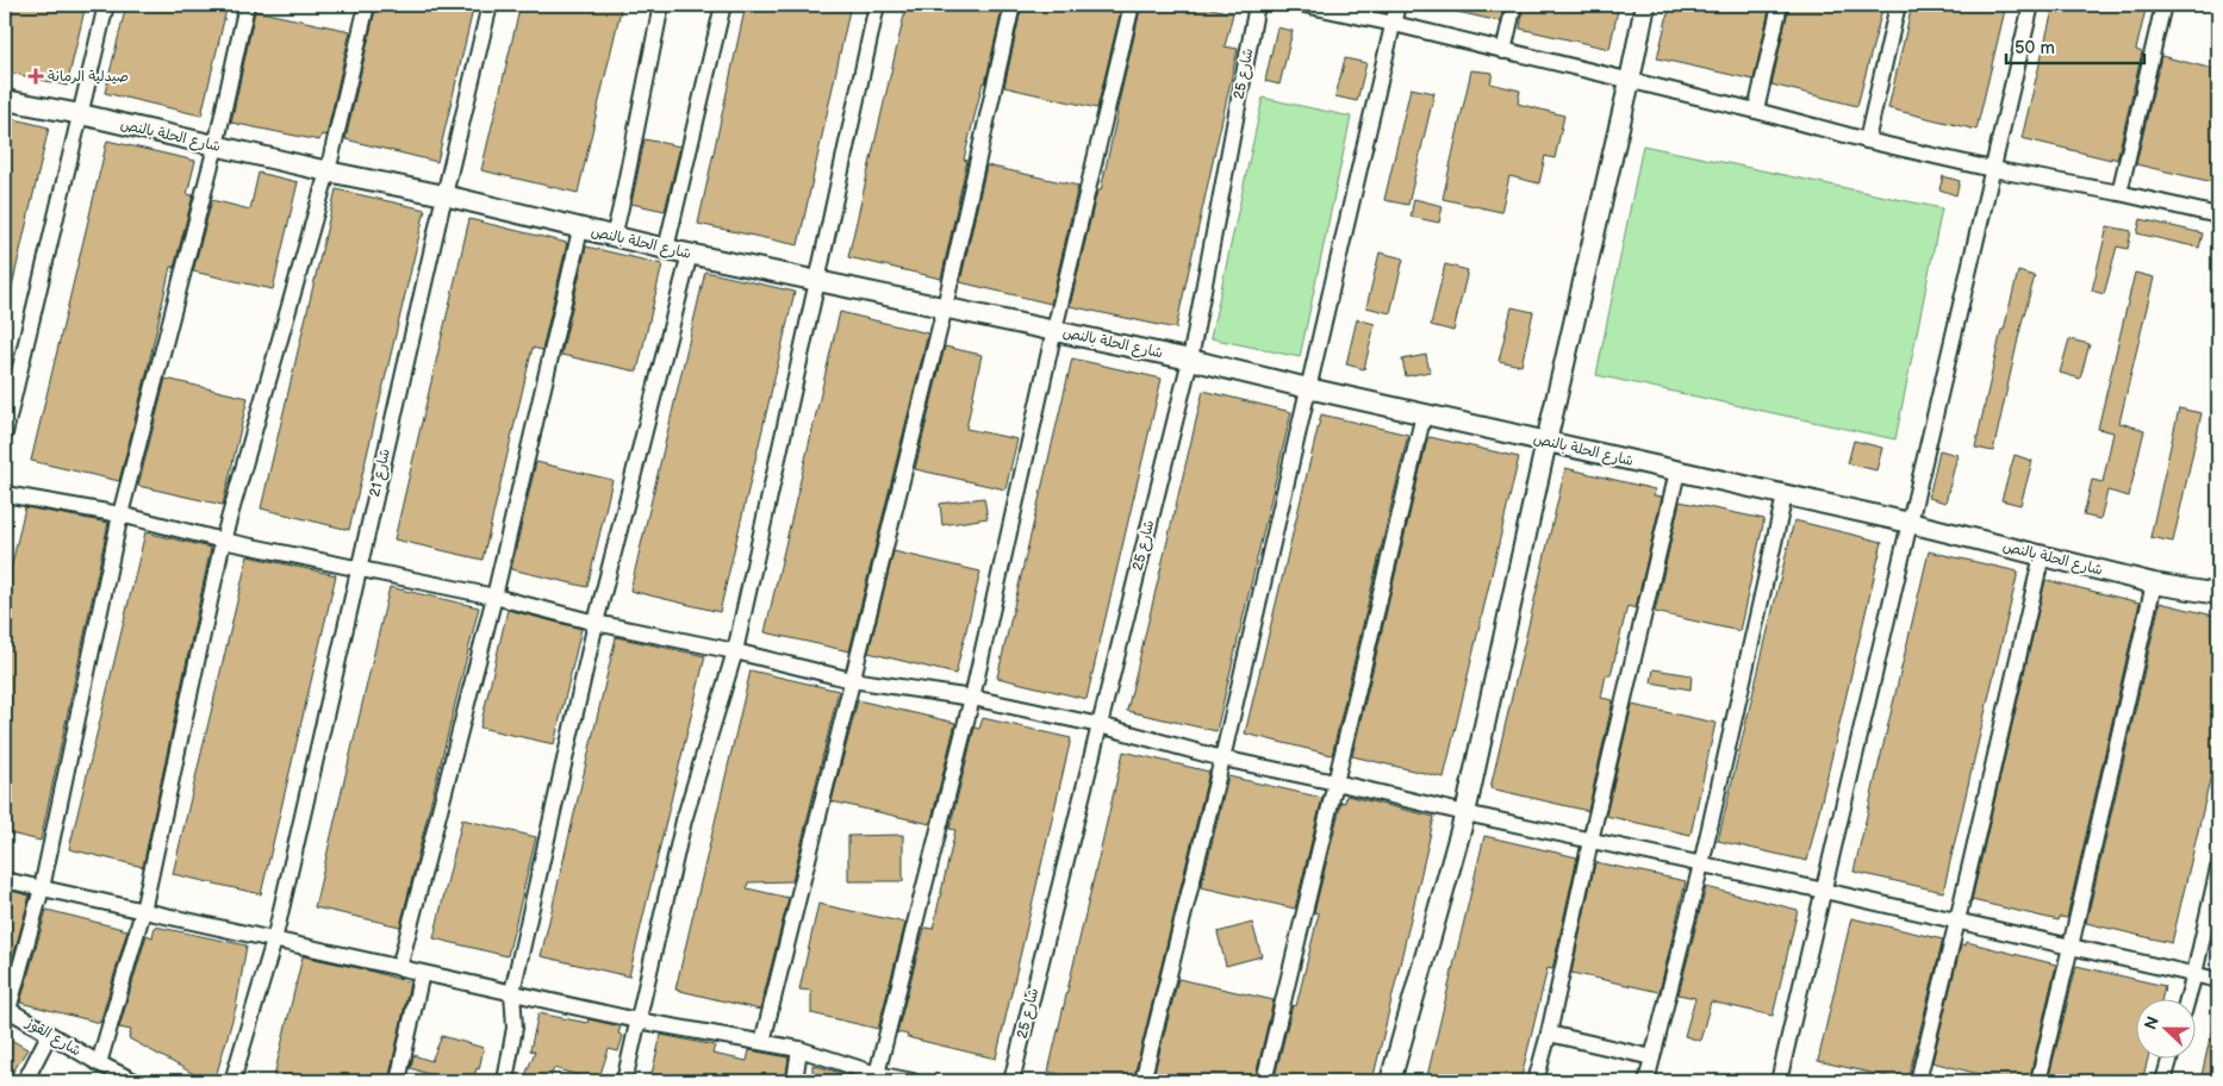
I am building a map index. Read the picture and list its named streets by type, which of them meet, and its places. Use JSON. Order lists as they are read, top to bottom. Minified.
{"streets":{"street":["شارع 25","شارع الحلة بالنص","شارع 21","شارع القوز"]},"crossings":[["شارع 25","شارع الحلة بالنص"],["شارع الحلة بالنص","شارع 21"]],"places":{"health":["صيدلية الرمانة"]},"scale_bar":"50 m","north":"left"}
